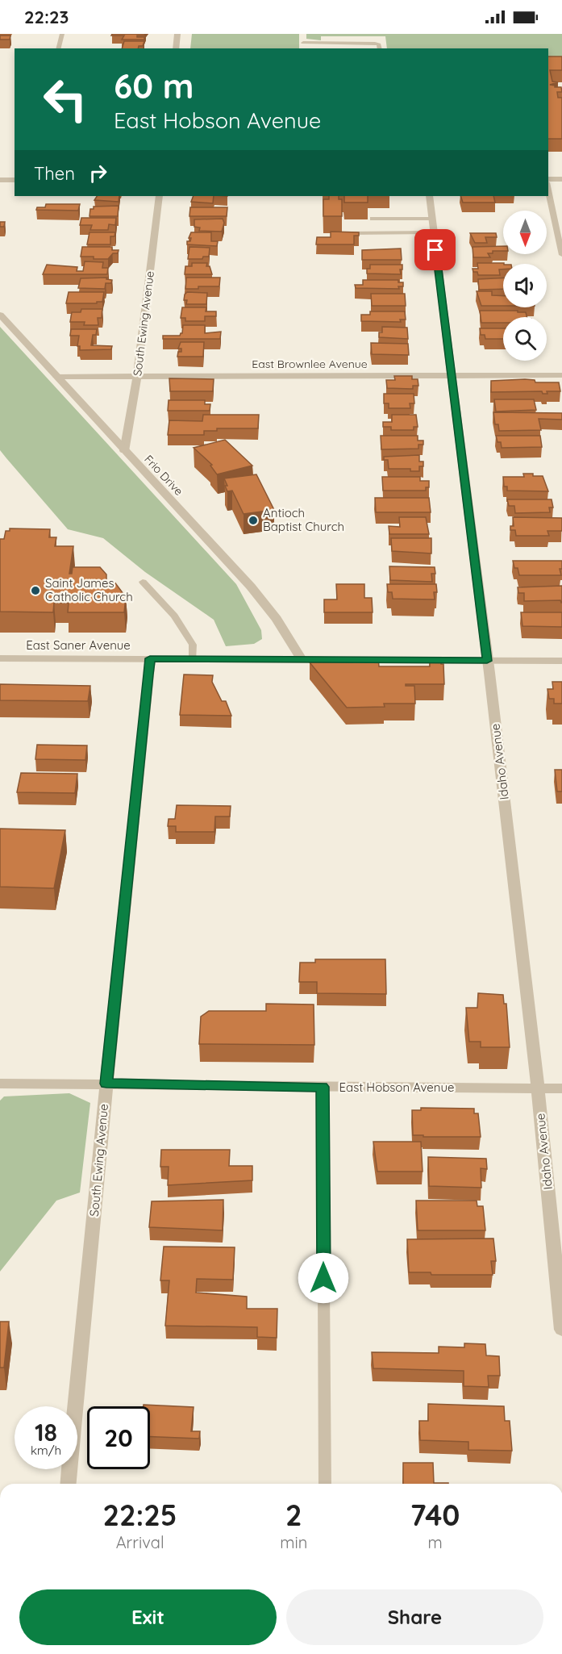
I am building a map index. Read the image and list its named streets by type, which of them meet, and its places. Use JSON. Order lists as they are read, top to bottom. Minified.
{"streets":{"street":["South Ewing Avenue","East Brownlee Avenue","Frio Drive","East Saner Avenue","Idaho Avenue","East Hobson Avenue"]},"crossings":[["South Ewing Avenue","East Brownlee Avenue"],["South Ewing Avenue","Frio Drive"],["South Ewing Avenue","East Saner Avenue"],["South Ewing Avenue","East Hobson Avenue"],["East Brownlee Avenue","Frio Drive"],["East Brownlee Avenue","Idaho Avenue"],["Frio Drive","East Saner Avenue"],["East Saner Avenue","Idaho Avenue"],["Idaho Avenue","East Hobson Avenue"]],"places":["Antioch Baptist Church","Saint James Catholic Church"],"north":"bottom","page":{"status":"22:23","turn":["60 m","East Hobson Avenue"],"then":"Then","speed":"18 km/h","limit":"20","eta":["22:25","Arrival","2","min","740","m"],"buttons":["Exit","Share"]}}
